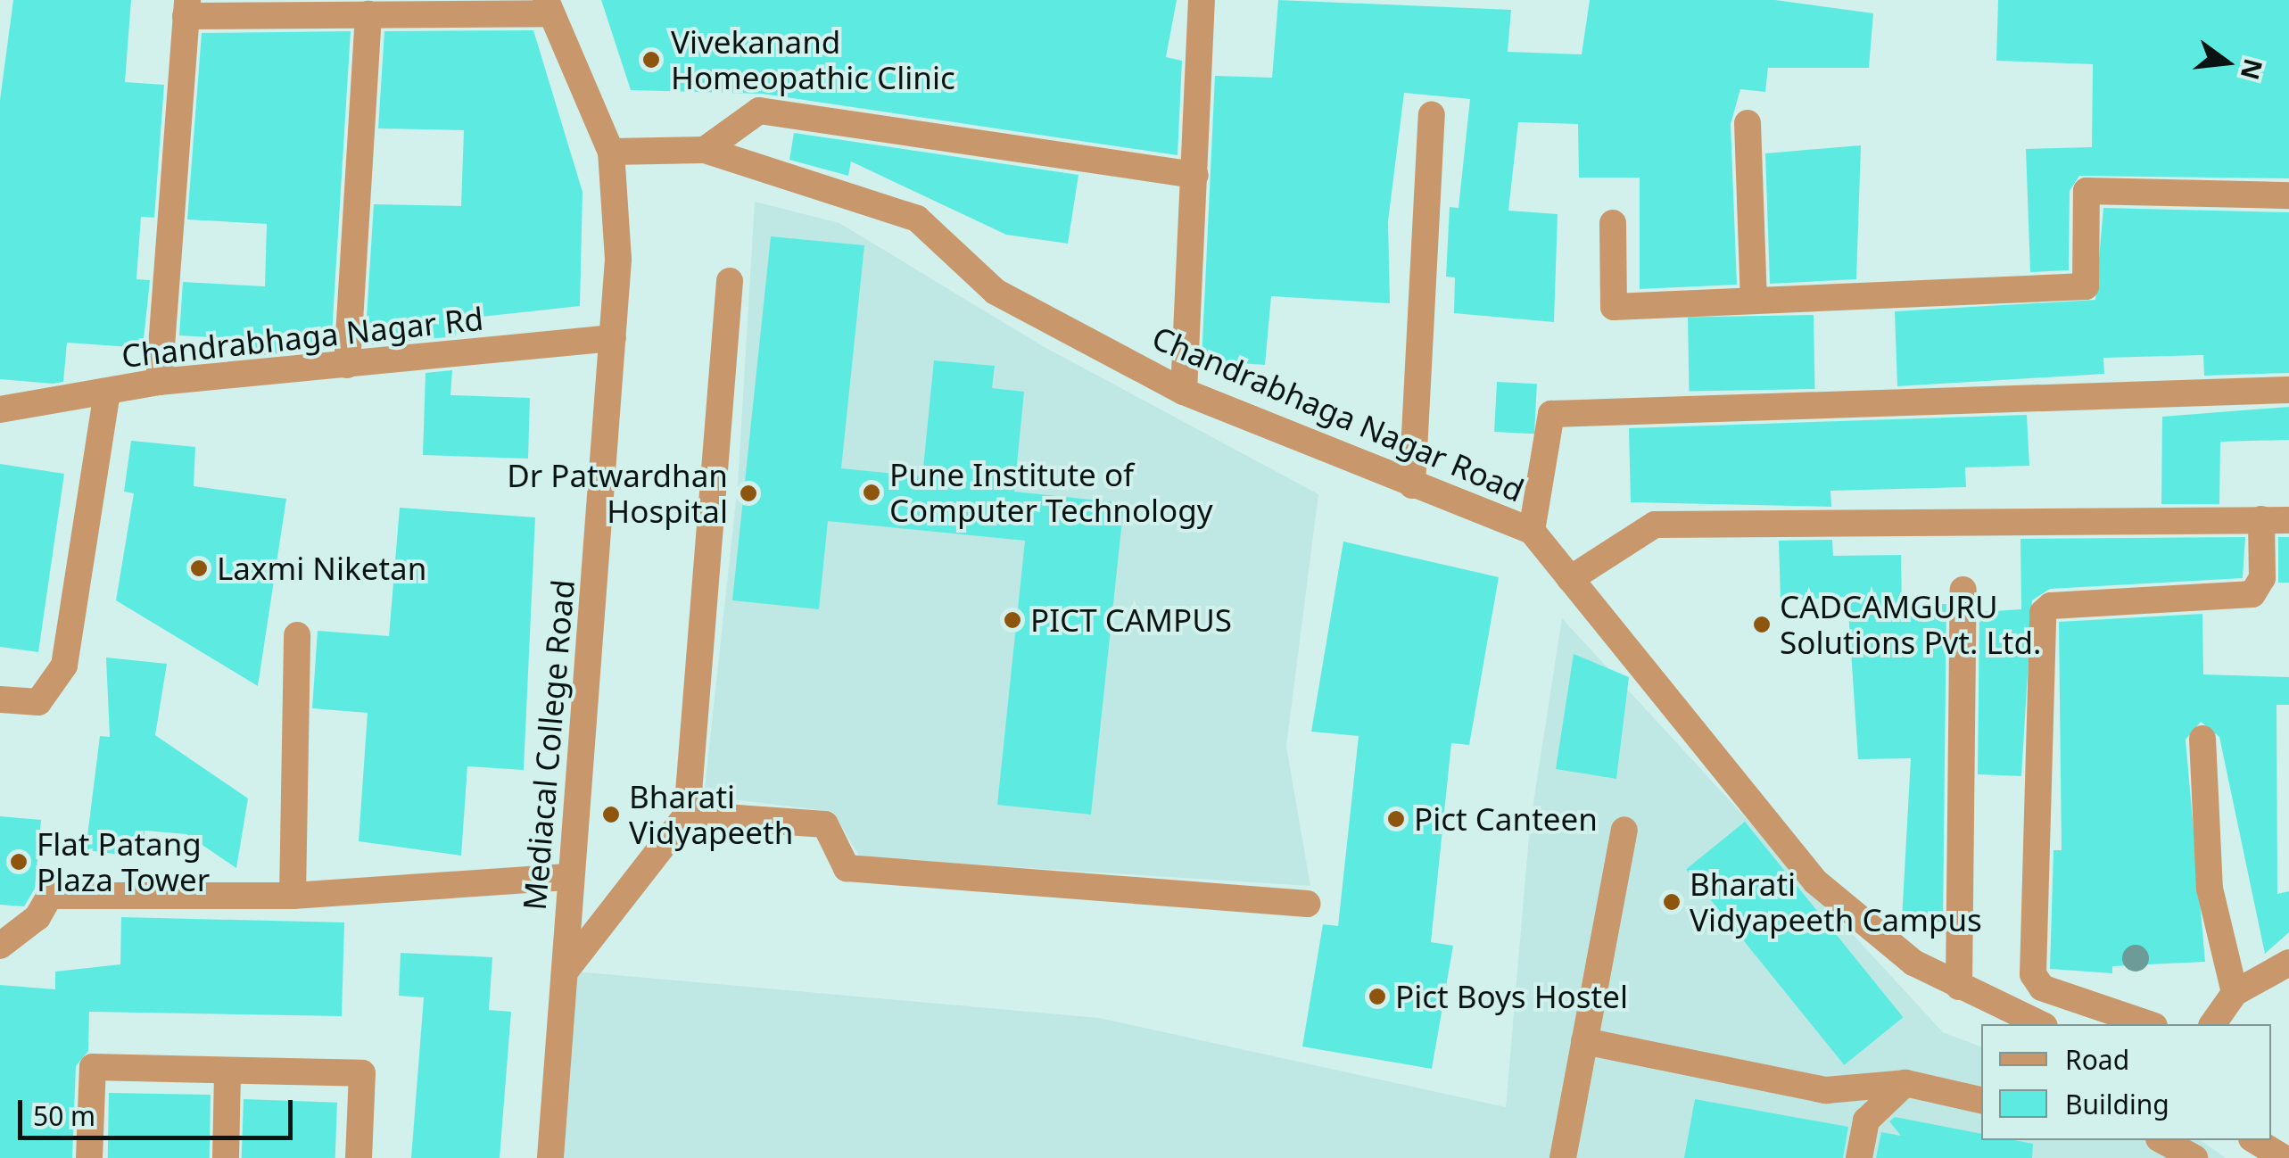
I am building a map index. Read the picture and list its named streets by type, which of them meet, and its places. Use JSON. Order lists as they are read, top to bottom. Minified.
{"streets":{"street":["Chandrabhaga Nagar Rd","Chandrabhaga Nagar Road","Mediacal College Road"]},"crossings":[["Chandrabhaga Nagar Rd","Mediacal College Road"],["Chandrabhaga Nagar Road","Mediacal College Road"]],"places":["Vivekanand Homeopathic Clinic","Pune Institute of Computer Technology","Dr Patwardhan Hospital","Laxmi Niketan","PICT CAMPUS","CADCAMGURU Solutions Pvt. Ltd.","Bharati Vidyapeeth","Pict Canteen","Flat Patang Plaza Tower","Bharati Vidyapeeth Campus","Pict Boys Hostel"],"legend":["Road","Building"],"scale_bar":"50 m","north":"right"}
